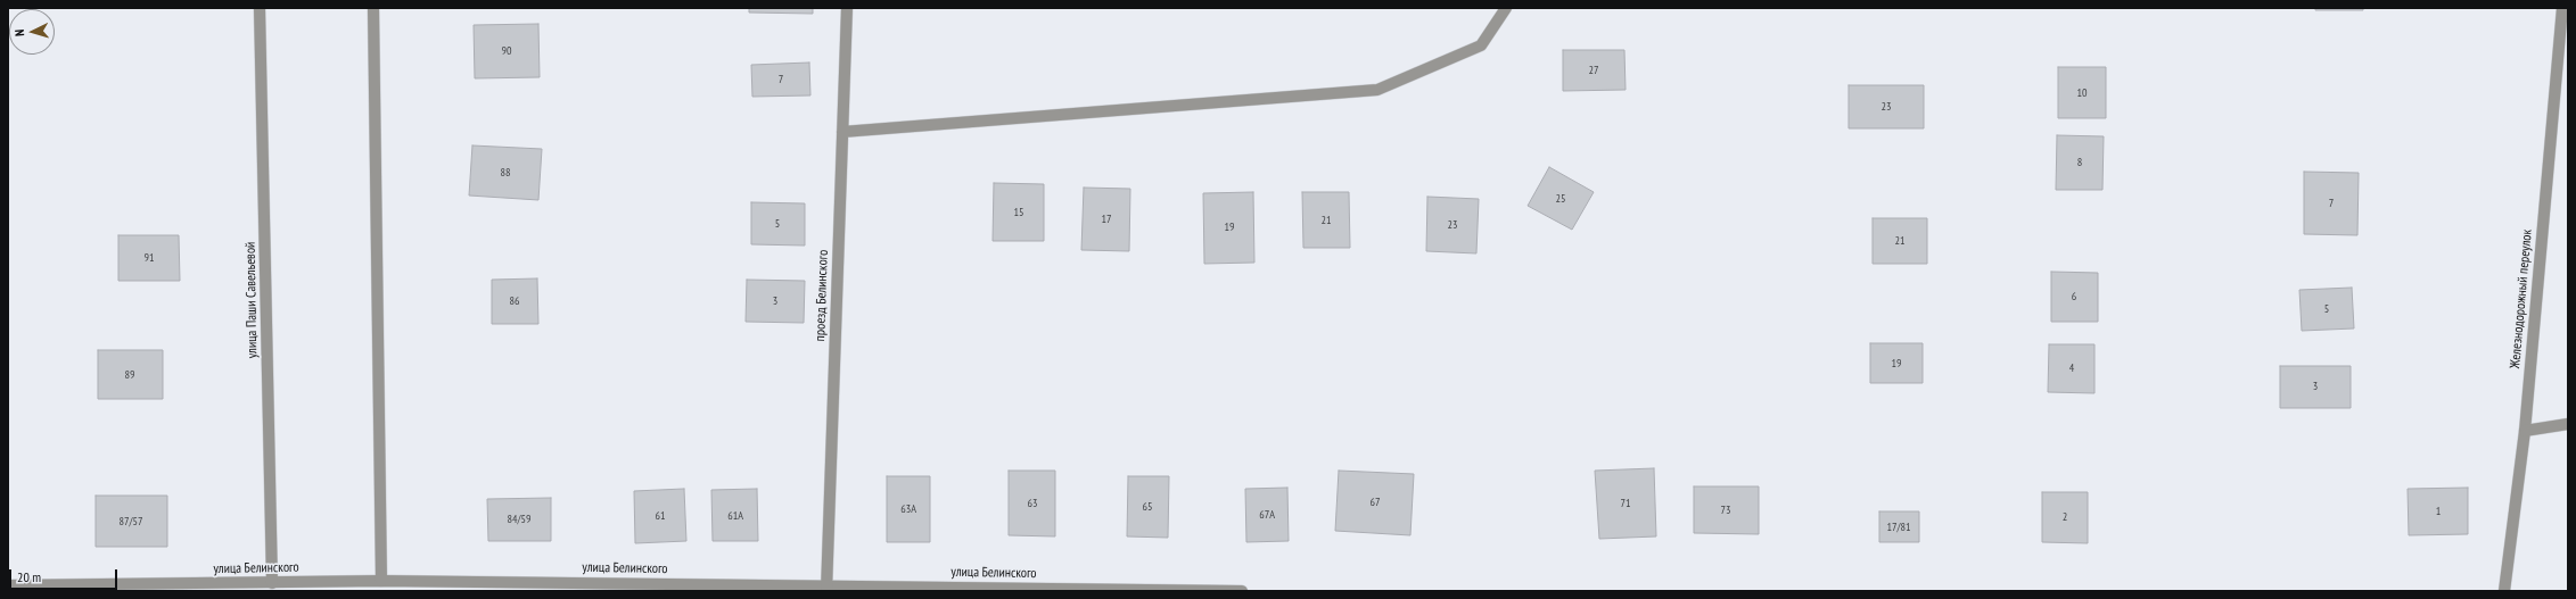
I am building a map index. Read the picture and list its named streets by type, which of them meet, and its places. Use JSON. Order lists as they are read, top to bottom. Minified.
{"streets":{"street":["проезд Белинского","Железнодорожный переулок","улица Паши Савельевой","улица Белинского"]},"crossings":[["проезд Белинского","улица Белинского"],["улица Паши Савельевой","улица Белинского"]],"house_numbers":["90","27","7","10","23","8","88","25","7","15","17","21","5","23","19","21","91","6","86","3","5","19","4","89","3","67","63","71","65","63А","73","1","67А","61","61А","2","84/59","87/57","17/81"],"scale_bar":"20 m","north":"left"}
